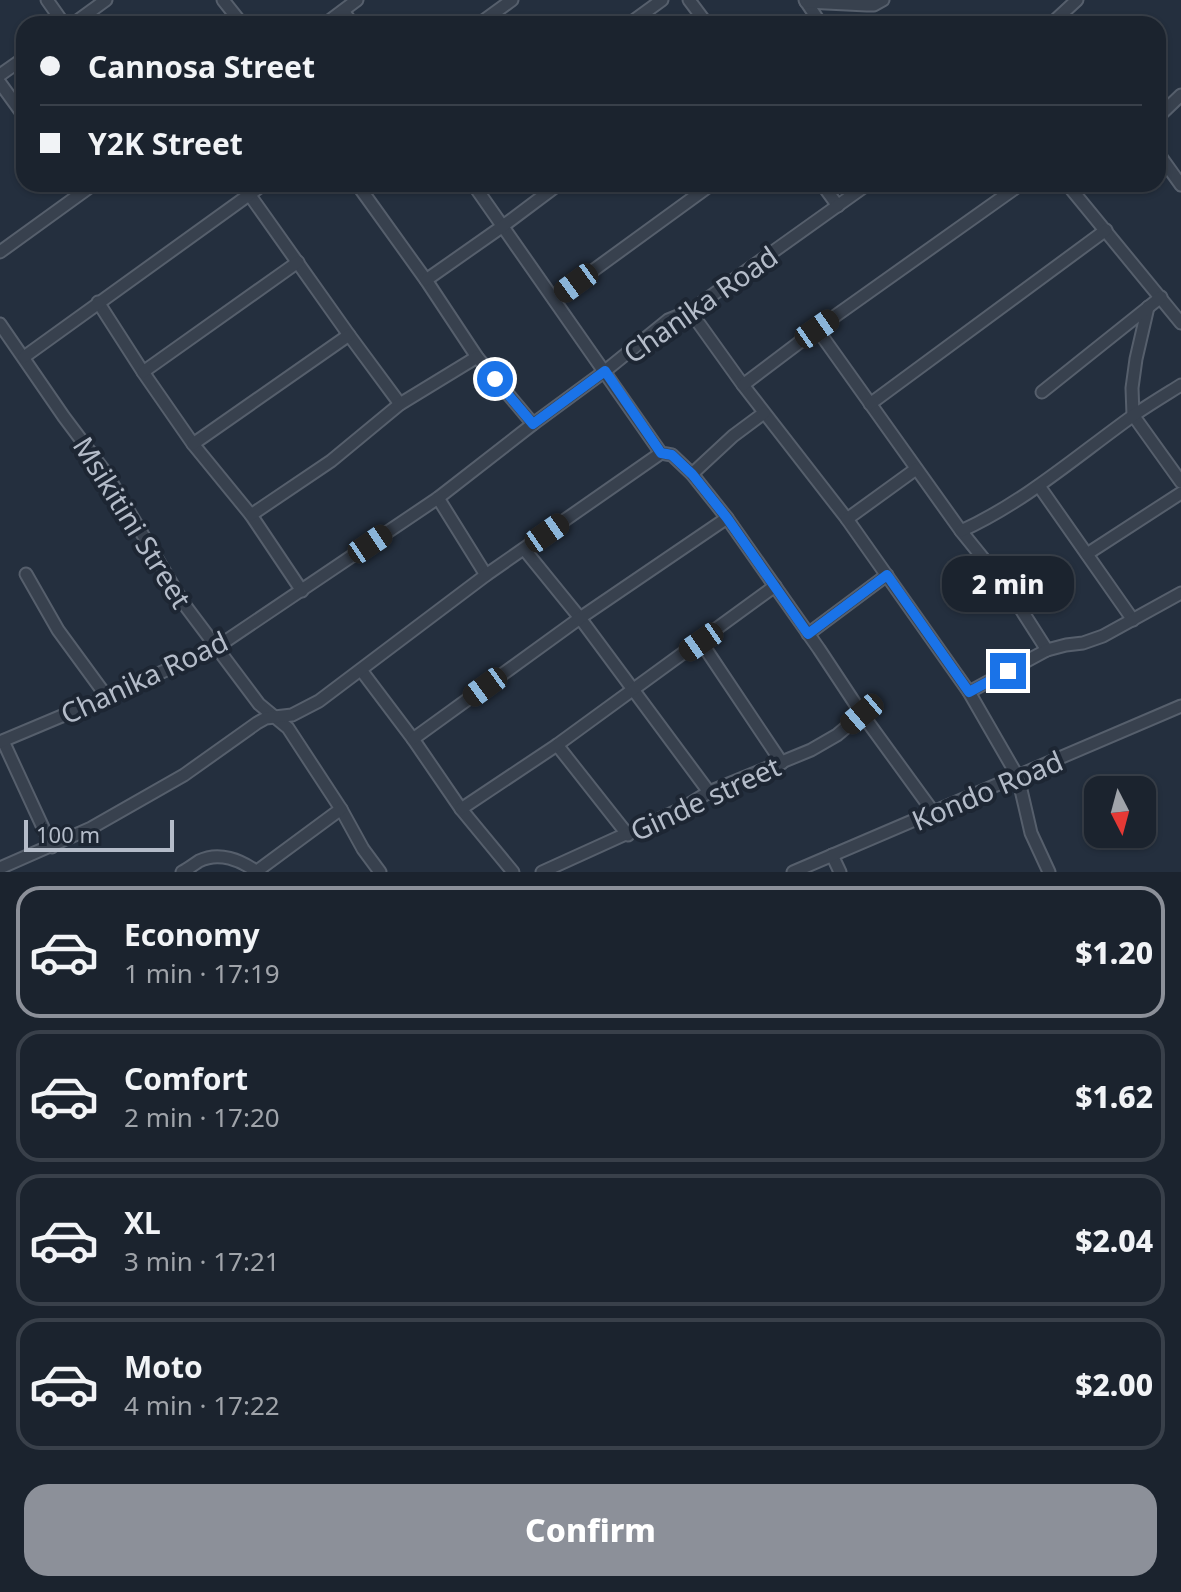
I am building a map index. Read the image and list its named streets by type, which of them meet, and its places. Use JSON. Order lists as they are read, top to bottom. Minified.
{"streets":{"street":["Chanika Road","Msikitini Street","Kondo Road","Ginde street"]},"crossings":[["Chanika Road","Msikitini Street"]],"scale_bar":"100 m","north":"bottom","page":{"banner":["Cannosa Street","Y2K Street"],"bubble":"2 min","scale":"100 m","list":[{"name":"Economy","note":"1 min · 17:19","value":"$1.20"},{"name":"Comfort","note":"2 min · 17:20","value":"$1.62"},{"name":"XL","note":"3 min · 17:21","value":"$2.04"},{"name":"Moto","note":"4 min · 17:22","value":"$2.00"}],"buttons":"Confirm"}}
